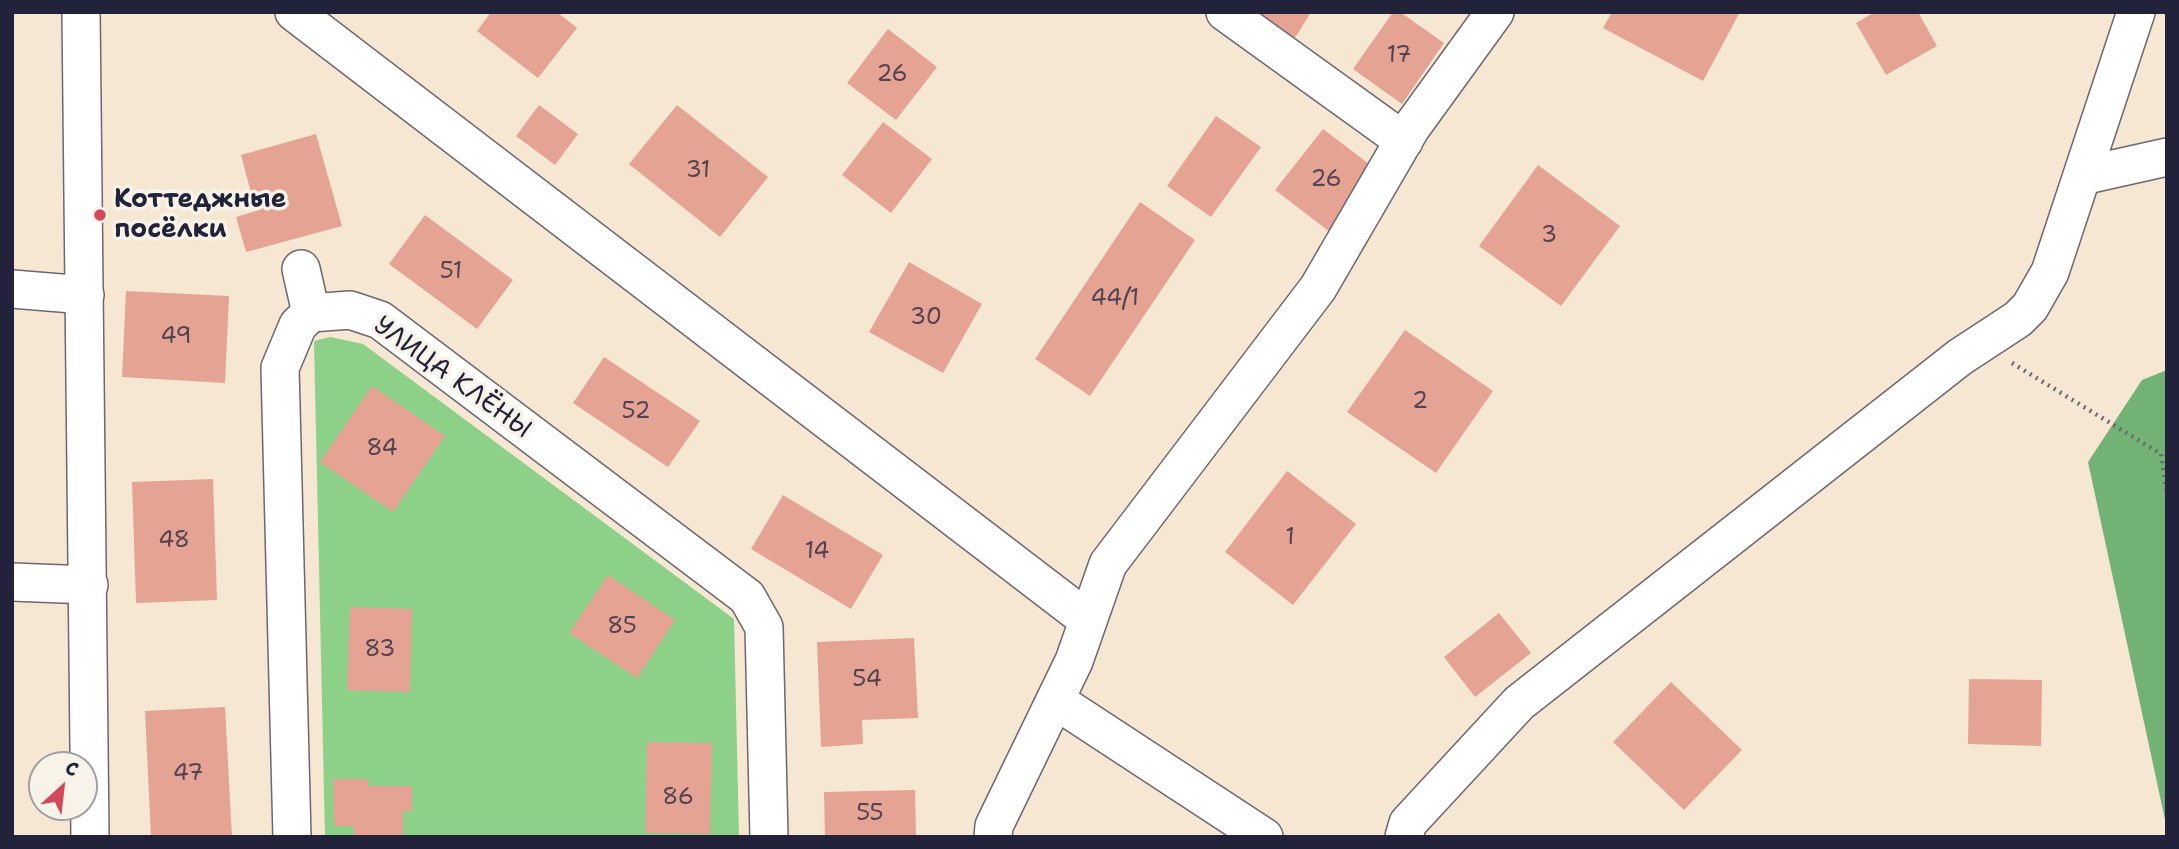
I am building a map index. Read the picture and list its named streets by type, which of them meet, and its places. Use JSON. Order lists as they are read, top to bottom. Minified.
{"streets":{"street":["УЛИЦА КЛЁНЫ"]},"places":["Коттеджные посёлки"],"house_numbers":["17","26","31","26","3","51","44/1","30","49","2","52","84","1","48","14","85","83","54","47","86","55"],"north":"top right"}
